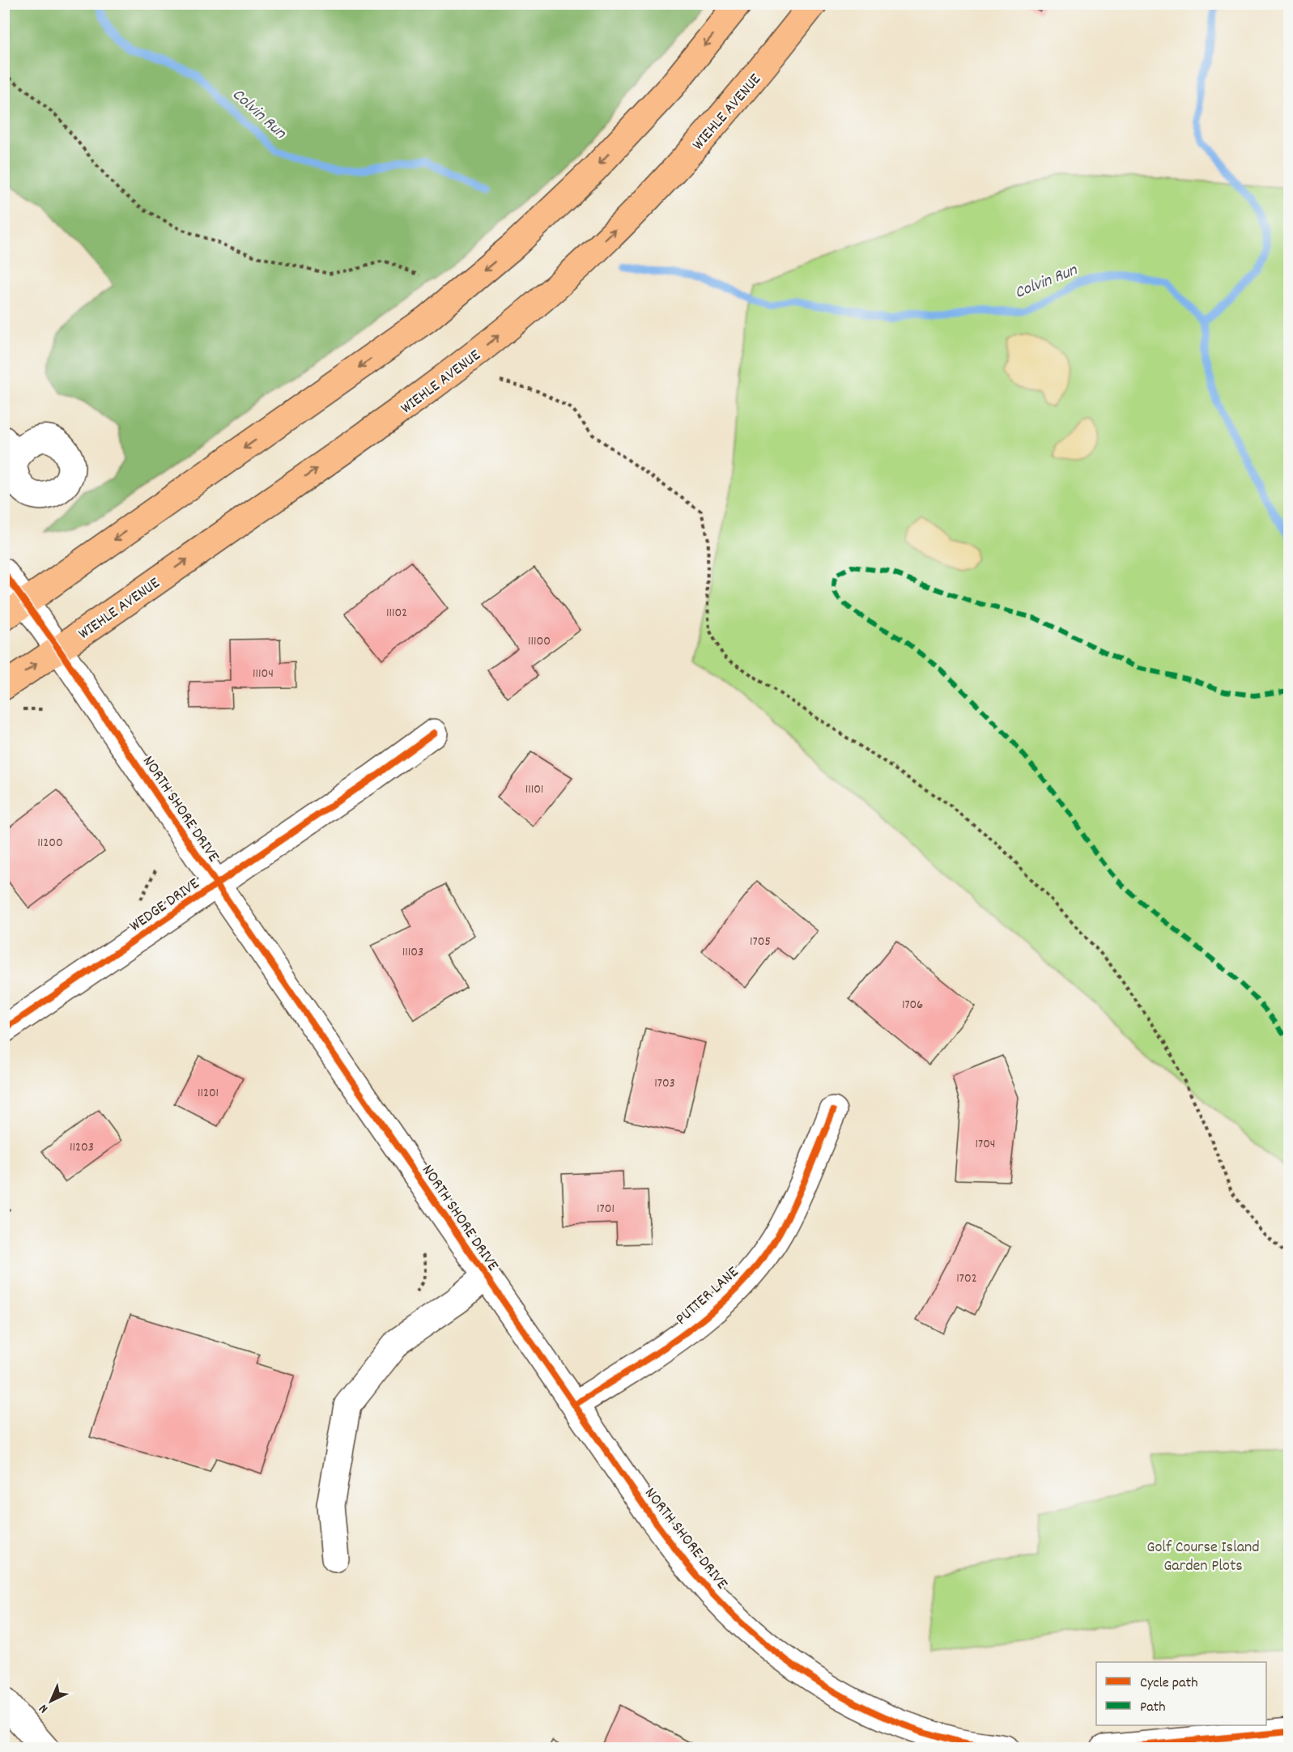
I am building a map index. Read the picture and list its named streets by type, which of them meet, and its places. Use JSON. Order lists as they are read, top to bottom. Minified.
{"streets":{"main road":["WIEHLE AVENUE"],"street":["NORTH SHORE DRIVE","WEDGE DRIVE","PUTTER LANE"]},"crossings":[["WIEHLE AVENUE","NORTH SHORE DRIVE"],["NORTH SHORE DRIVE","WEDGE DRIVE"],["NORTH SHORE DRIVE","PUTTER LANE"]],"water":["Colvin Run"],"parks":["Golf Course Island Garden Plots"],"house_numbers":["11102","11100","11104","11101","11200","1705","11103","1706","1703","11201","1704","11203","1701","1702"],"legend":["Cycle path","Path"],"north":"bottom left"}
